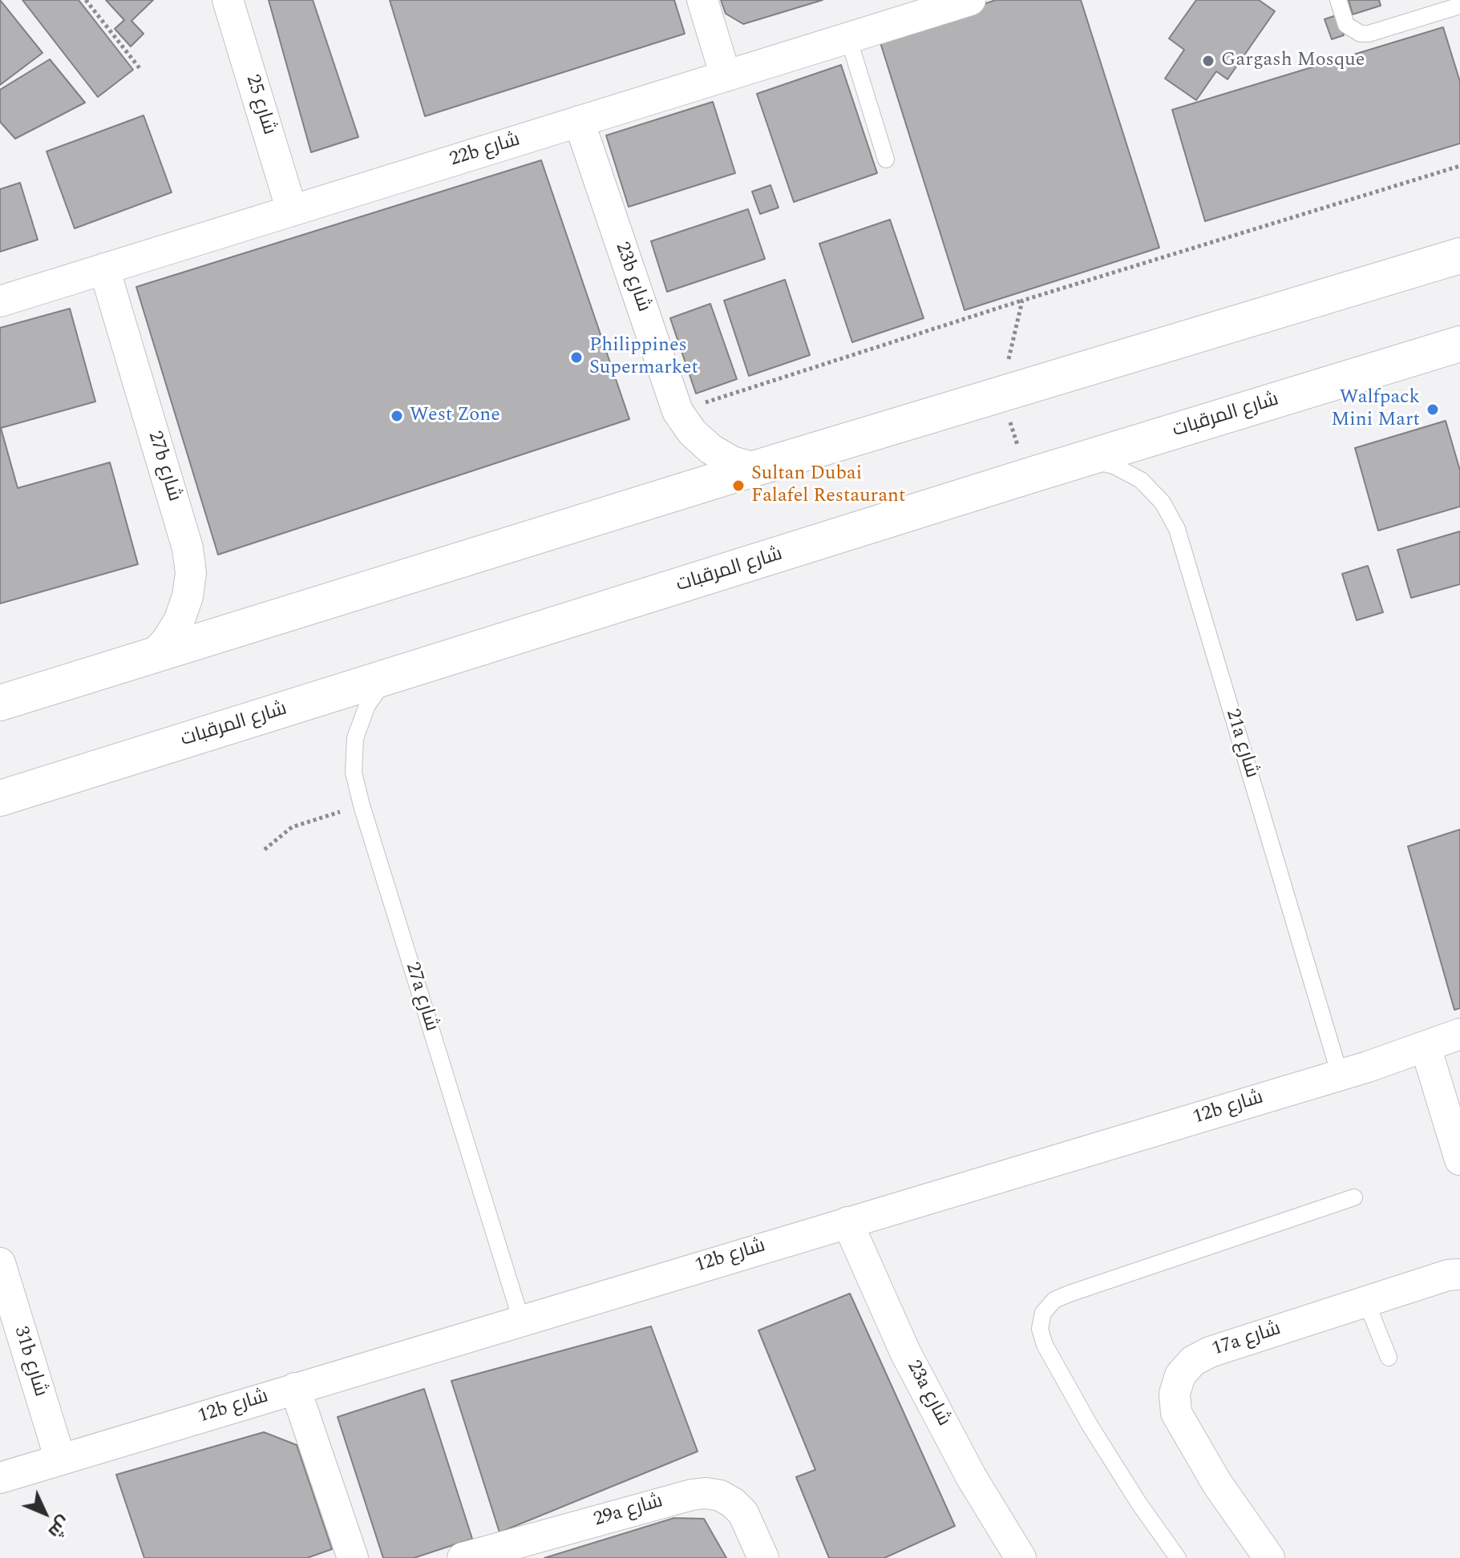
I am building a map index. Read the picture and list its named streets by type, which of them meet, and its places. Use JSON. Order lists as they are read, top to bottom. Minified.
{"streets":{"street":["شارع 25","22b شارع","23b شارع","شارع المرقبات","27b شارع","12b شارع","17a شارع","31b شارع","23a شارع","29a شارع"],"lane":["21a شارع","27a شارع"]},"crossings":[["شارع 25","22b شارع"],["22b شارع","23b شارع"],["22b شارع","27b شارع"],["شارع المرقبات","21a شارع"],["شارع المرقبات","27a شارع"],["21a شارع","12b شارع"],["27a شارع","12b شارع"],["12b شارع","31b شارع"],["12b شارع","23a شارع"]],"places":["Gargash Mosque","Philippines Supermarket","Walfpack Mini Mart","West Zone","Sultan Dubai Falafel Restaurant"],"north":"bottom right"}
